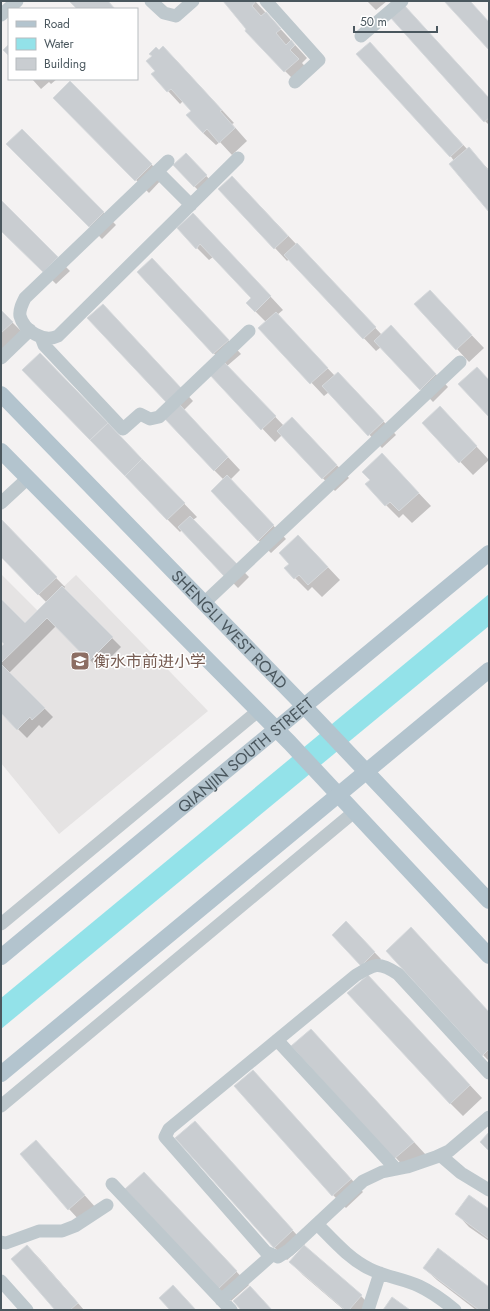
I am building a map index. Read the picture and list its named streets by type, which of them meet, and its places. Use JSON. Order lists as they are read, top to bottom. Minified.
{"streets":{"main road":["SHENGLI WEST ROAD","QIANJIN SOUTH STREET"]},"crossings":[["SHENGLI WEST ROAD","QIANJIN SOUTH STREET"]],"places":{"school or university":["衡水市前进小学"]},"legend":["Road","Water","Building"],"scale_bar":"50 m"}
